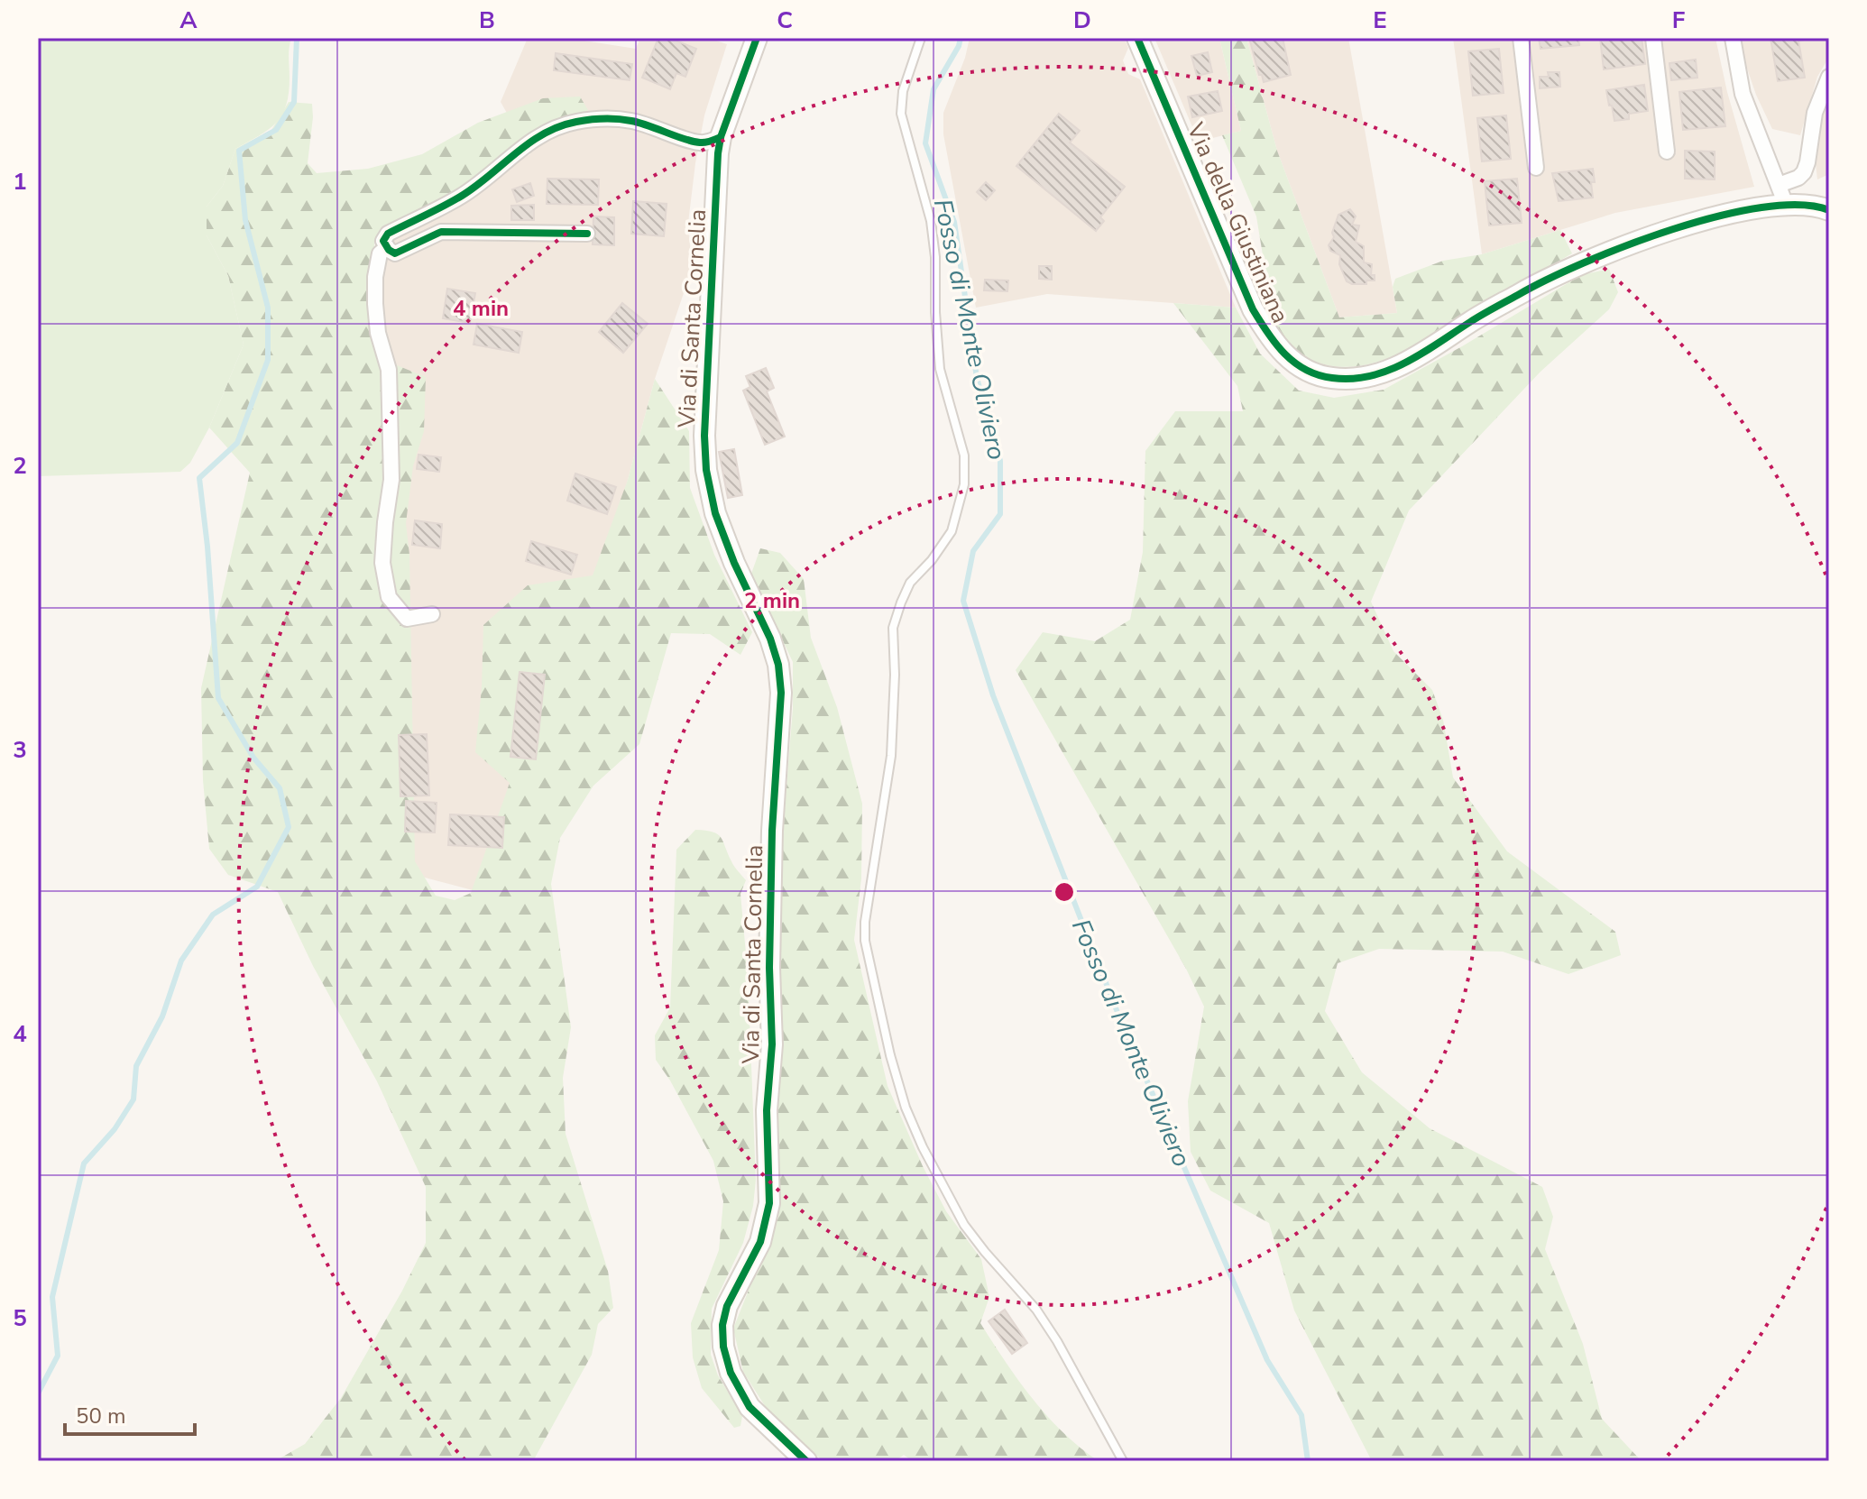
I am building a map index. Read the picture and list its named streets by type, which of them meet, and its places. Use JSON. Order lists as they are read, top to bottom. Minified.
{"streets":{"street":["Via della Giustiniana","Via di Santa Cornelia"]},"water":["Fosso di Monte Oliviero"],"scale_bar":"50 m","grid":{"columns":["A","B","C","D","E","F"],"rows":["1","2","3","4","5"]},"rings":["4 min","2 min"]}
